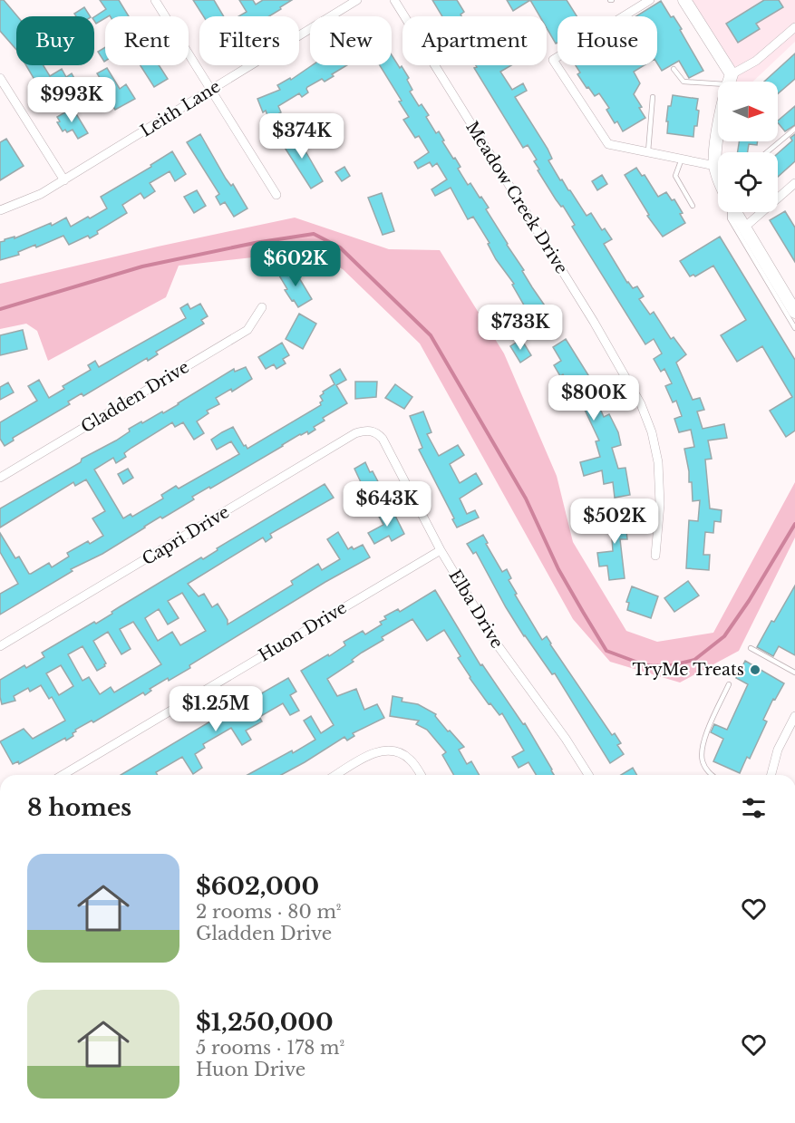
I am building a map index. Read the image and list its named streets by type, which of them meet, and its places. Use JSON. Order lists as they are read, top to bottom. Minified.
{"streets":{"street":["Leith Lane","Meadow Creek Drive","Gladden Drive","Capri Drive","Elba Drive","Huon Drive"]},"crossings":[["Capri Drive","Elba Drive"],["Elba Drive","Huon Drive"]],"places":["TryMe Treats"],"north":"right","page":{"chip":["Buy","Rent","Filters","New","Apartment","House"],"price":["$993K","$374K","$602K","$733K","$800K","$643K","$502K","$1.25M"],"heading":"8 homes","list":[{"name":"$602,000","note":"2 rooms · 80 m² · Gladden Drive"},{"name":"$1,250,000","note":"5 rooms · 178 m² · Huon Drive"}]}}
